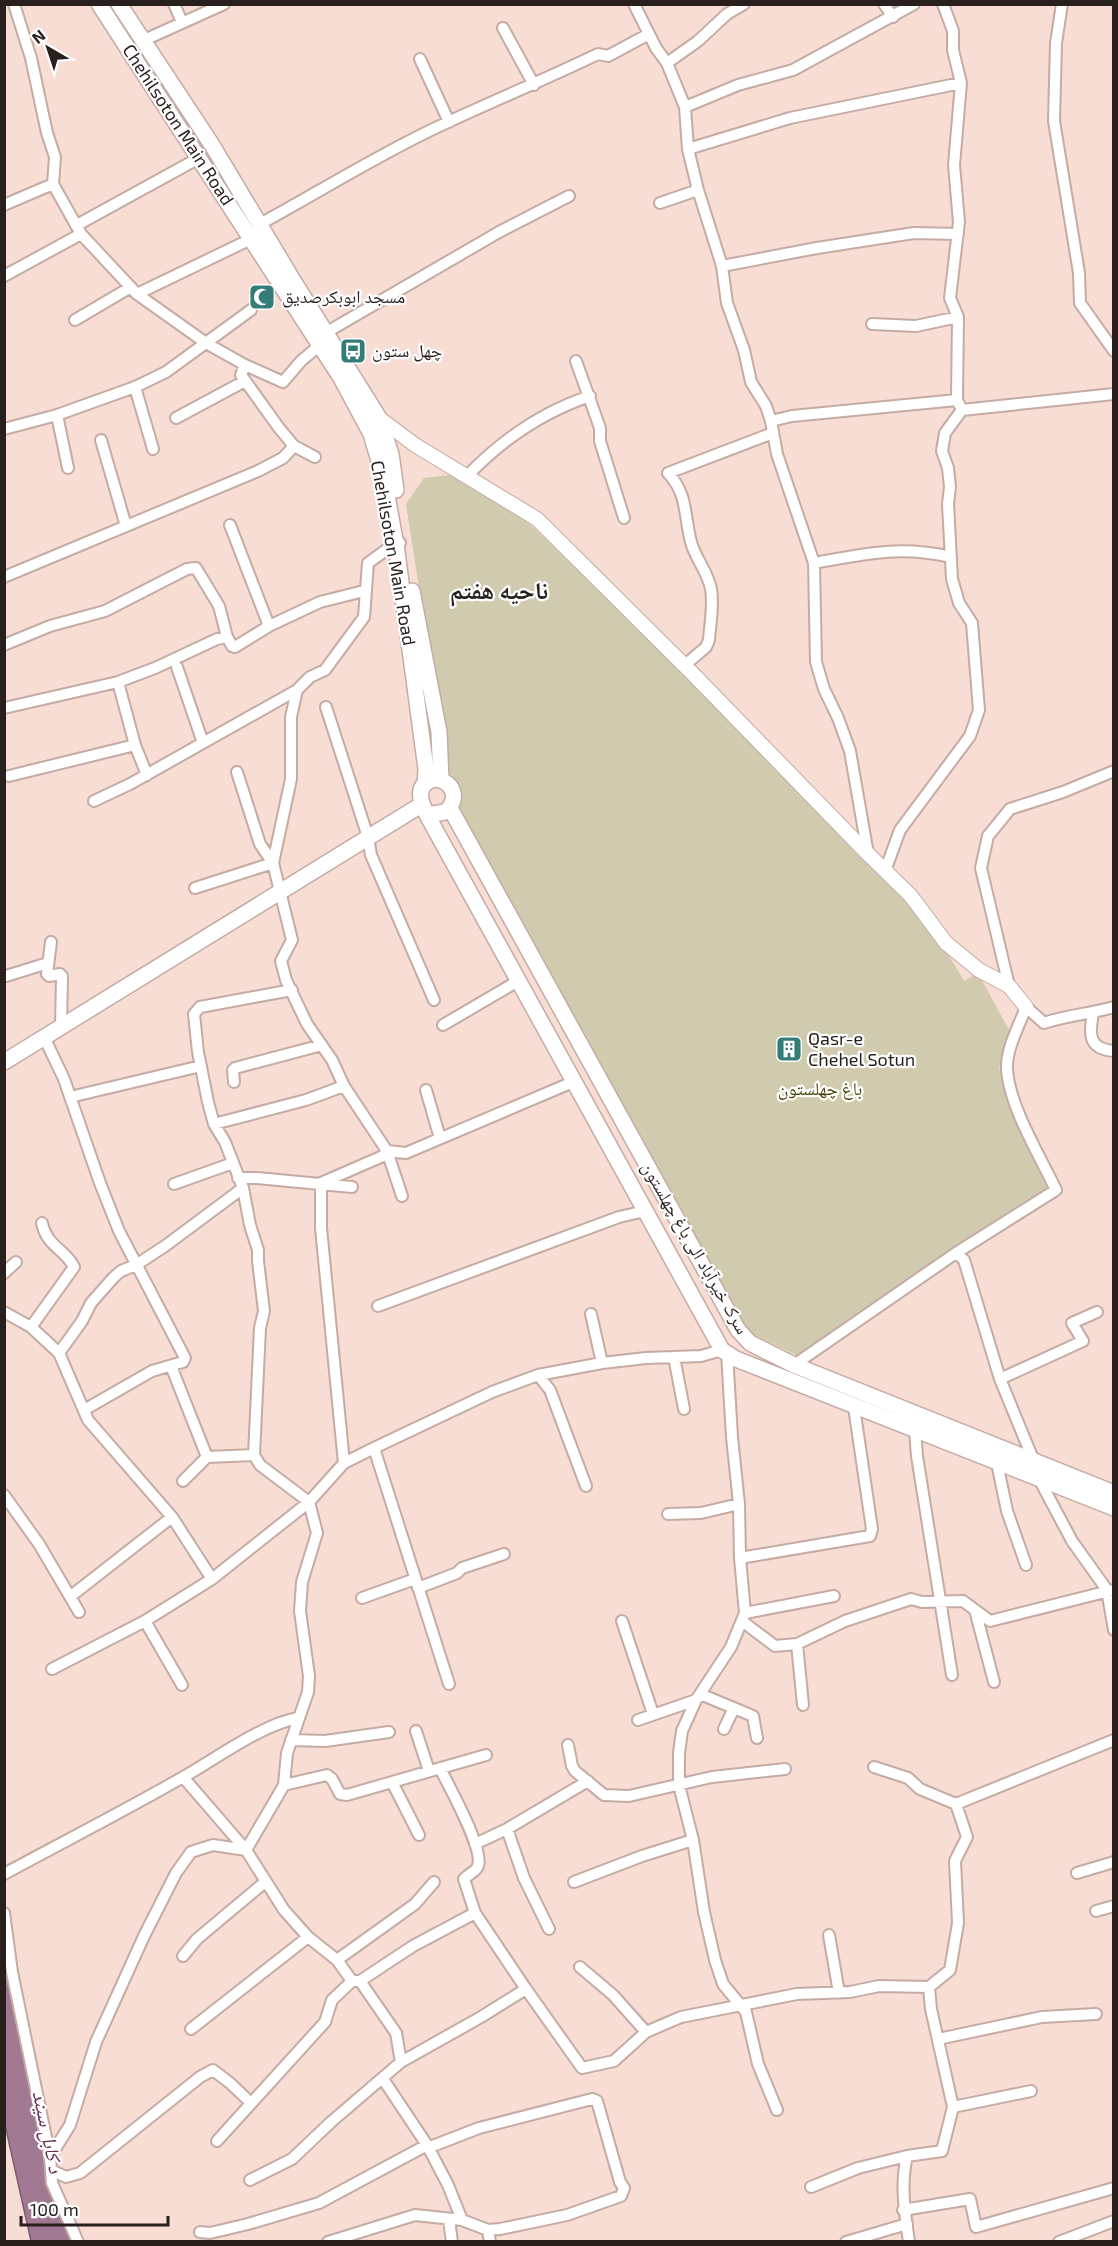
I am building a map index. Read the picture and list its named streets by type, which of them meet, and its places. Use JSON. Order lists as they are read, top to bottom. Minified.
{"streets":{"main road":["Chehilsoton Main Road","سرک خیرآباد الی باغ چهلستون"]},"crossings":[["Chehilsoton Main Road","سرک خیرآباد الی باغ چهلستون"]],"districts":["ناحیه هفتم"],"water":["د کابل سيند"],"parks":["باغ چهلستون"],"places":{"mosque":["مسجد ابوبکرصدیق"],"bus stop":["چهل ستون"],"building":["Qasr-e Chehel Sotun"]},"scale_bar":"100 m","north":"top left"}
